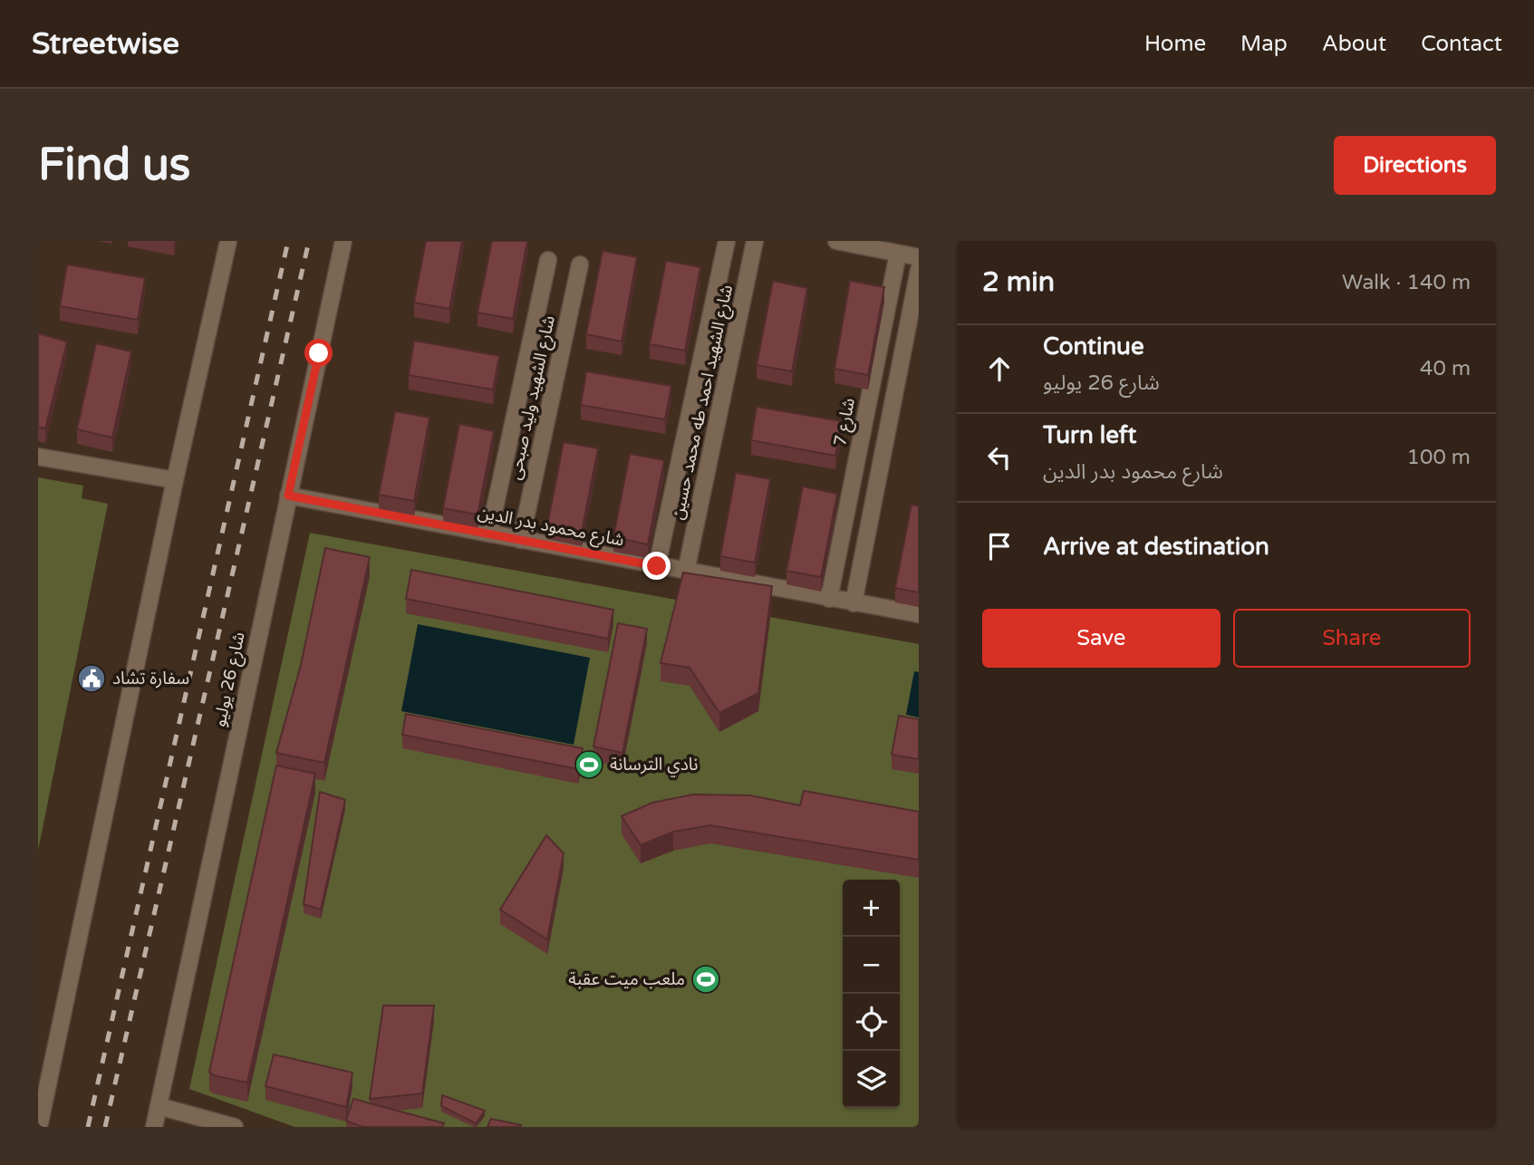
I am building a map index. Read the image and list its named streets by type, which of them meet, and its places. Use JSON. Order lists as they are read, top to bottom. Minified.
{"streets":{"street":["شارع الشهيد وليد صبحى","شارع الشهيد احمد طه محمد حسين","شارع 7","شارع محمود بدر الدين","شارع 26 يوليو"]},"crossings":[["شارع الشهيد وليد صبحى","شارع محمود بدر الدين"],["شارع الشهيد احمد طه محمد حسين","شارع محمود بدر الدين"],["شارع 7","شارع محمود بدر الدين"],["شارع محمود بدر الدين","شارع 26 يوليو"]],"places":{"public building":["سفارة تشاد"],"sports":["نادي الترسانة","ملعب ميت عقبة"]},"page":{"header":"Streetwise","nav":["Home","Map","About","Contact"],"buttons":["Directions",["Save","Share"]],"title":"Find us","heading":["2 min","Walk · 140 m"],"list":[["Continue","شارع 26 يوليو","40 m"],["Turn left","شارع محمود بدر الدين","100 m"],"Arrive at destination"],"map_buttons":["+","−"]}}
